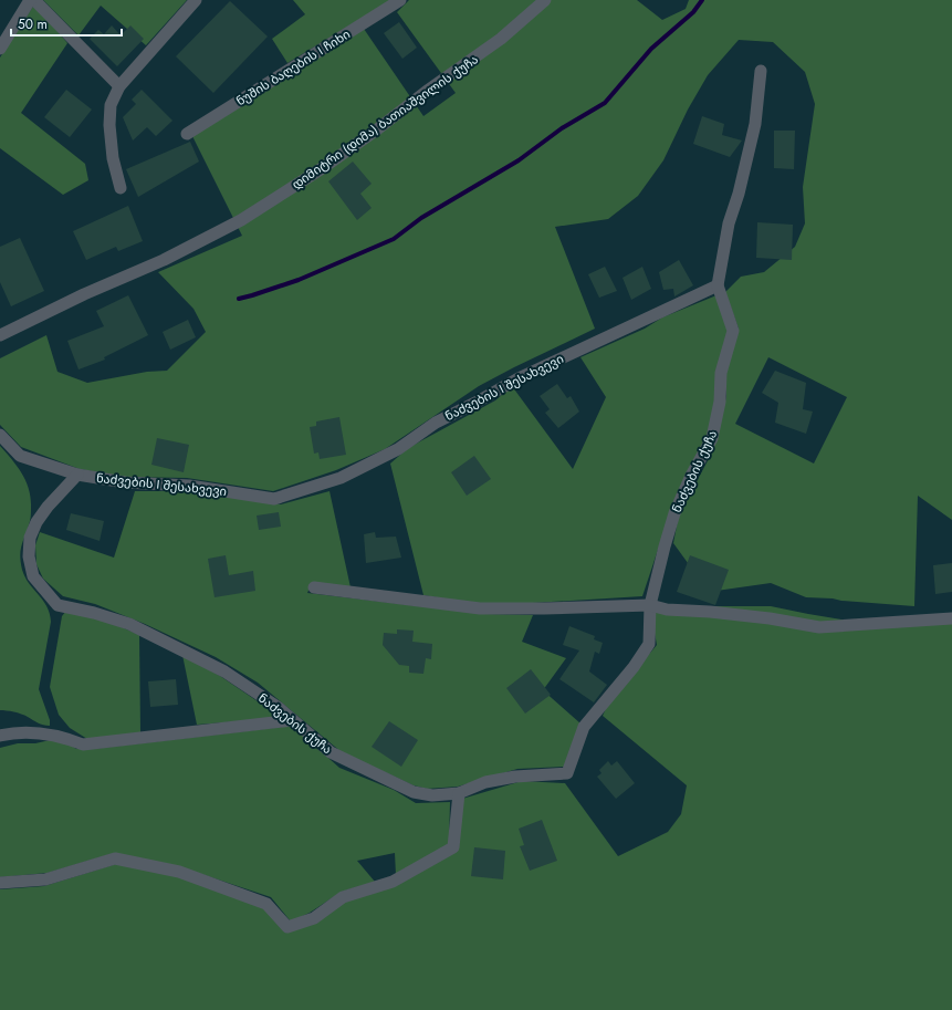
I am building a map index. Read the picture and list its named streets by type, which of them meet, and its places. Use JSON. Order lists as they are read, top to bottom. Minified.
{"streets":{"street":["ნუშის ბაღების I ჩიხი","დიმიტრი (დიმა) ბათიაშვილის ქუჩა","ნაძვების I შესახვევი","ნაძვების ქუჩა"]},"crossings":[["ნაძვების I შესახვევი","ნაძვების ქუჩა"]],"scale_bar":"50 m"}
